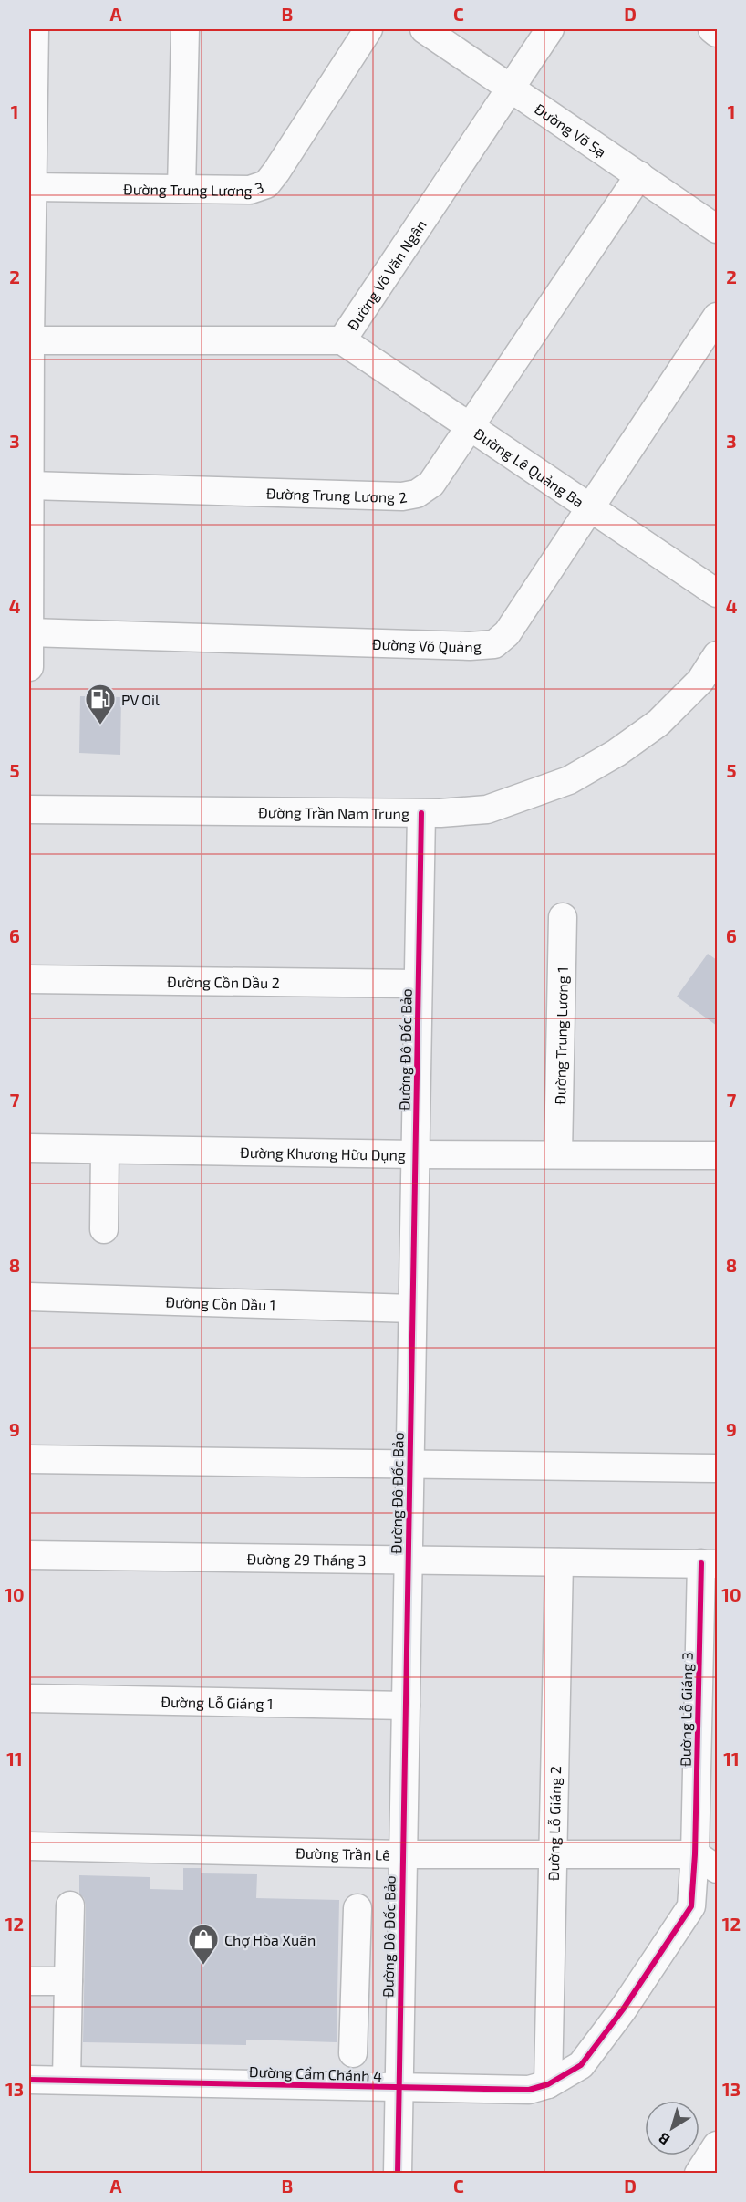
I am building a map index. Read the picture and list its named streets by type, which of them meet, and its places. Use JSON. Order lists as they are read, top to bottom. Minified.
{"streets":{"street":["Đường Võ Sạ","Đường Trung Lương 3","Đường Võ Văn Ngân","Đường Lê Quảng Ba","Đường Trung Lương 2","Đường Võ Quảng","Đường Trần Nam Trung","Đường Cồn Dầu 2","Đường Trung Lương 1","Đường Đô Đốc Bảo","Đường Khương Hữu Dụng","Đường Cồn Dầu 1","Đường 29 Tháng 3","Đường Lỗ Giáng 1","Đường Lỗ Giáng 3","Đường Lỗ Giáng 2","Đường Trần Lê","Đường Cẩm Chánh 4"]},"crossings":[["Đường Võ Sạ","Đường Võ Văn Ngân"],["Đường Võ Sạ","Đường Trung Lương 2"],["Đường Võ Văn Ngân","Đường Lê Quảng Ba"],["Đường Lê Quảng Ba","Đường Trung Lương 2"],["Đường Lê Quảng Ba","Đường Võ Quảng"],["Đường Trần Nam Trung","Đường Đô Đốc Bảo"],["Đường Cồn Dầu 2","Đường Đô Đốc Bảo"],["Đường Trung Lương 1","Đường Khương Hữu Dụng"],["Đường Đô Đốc Bảo","Đường Khương Hữu Dụng"],["Đường Đô Đốc Bảo","Đường Cồn Dầu 1"],["Đường Đô Đốc Bảo","Đường 29 Tháng 3"],["Đường Đô Đốc Bảo","Đường Lỗ Giáng 1"],["Đường Đô Đốc Bảo","Đường Trần Lê"],["Đường Đô Đốc Bảo","Đường Cẩm Chánh 4"],["Đường 29 Tháng 3","Đường Lỗ Giáng 3"],["Đường 29 Tháng 3","Đường Lỗ Giáng 2"],["Đường Lỗ Giáng 3","Đường Trần Lê"],["Đường Lỗ Giáng 3","Đường Cẩm Chánh 4"],["Đường Lỗ Giáng 2","Đường Trần Lê"],["Đường Lỗ Giáng 2","Đường Cẩm Chánh 4"],["Đường Trần Lê","Đường Cẩm Chánh 4"]],"places":{"fuel station":["PV Oil"],"shop":["Chợ Hòa Xuân"]},"north":"bottom left","grid":{"columns":["A","B","C","D"],"rows":["1","2","3","4","5","6","7","8","9","10","11","12","13"]}}
